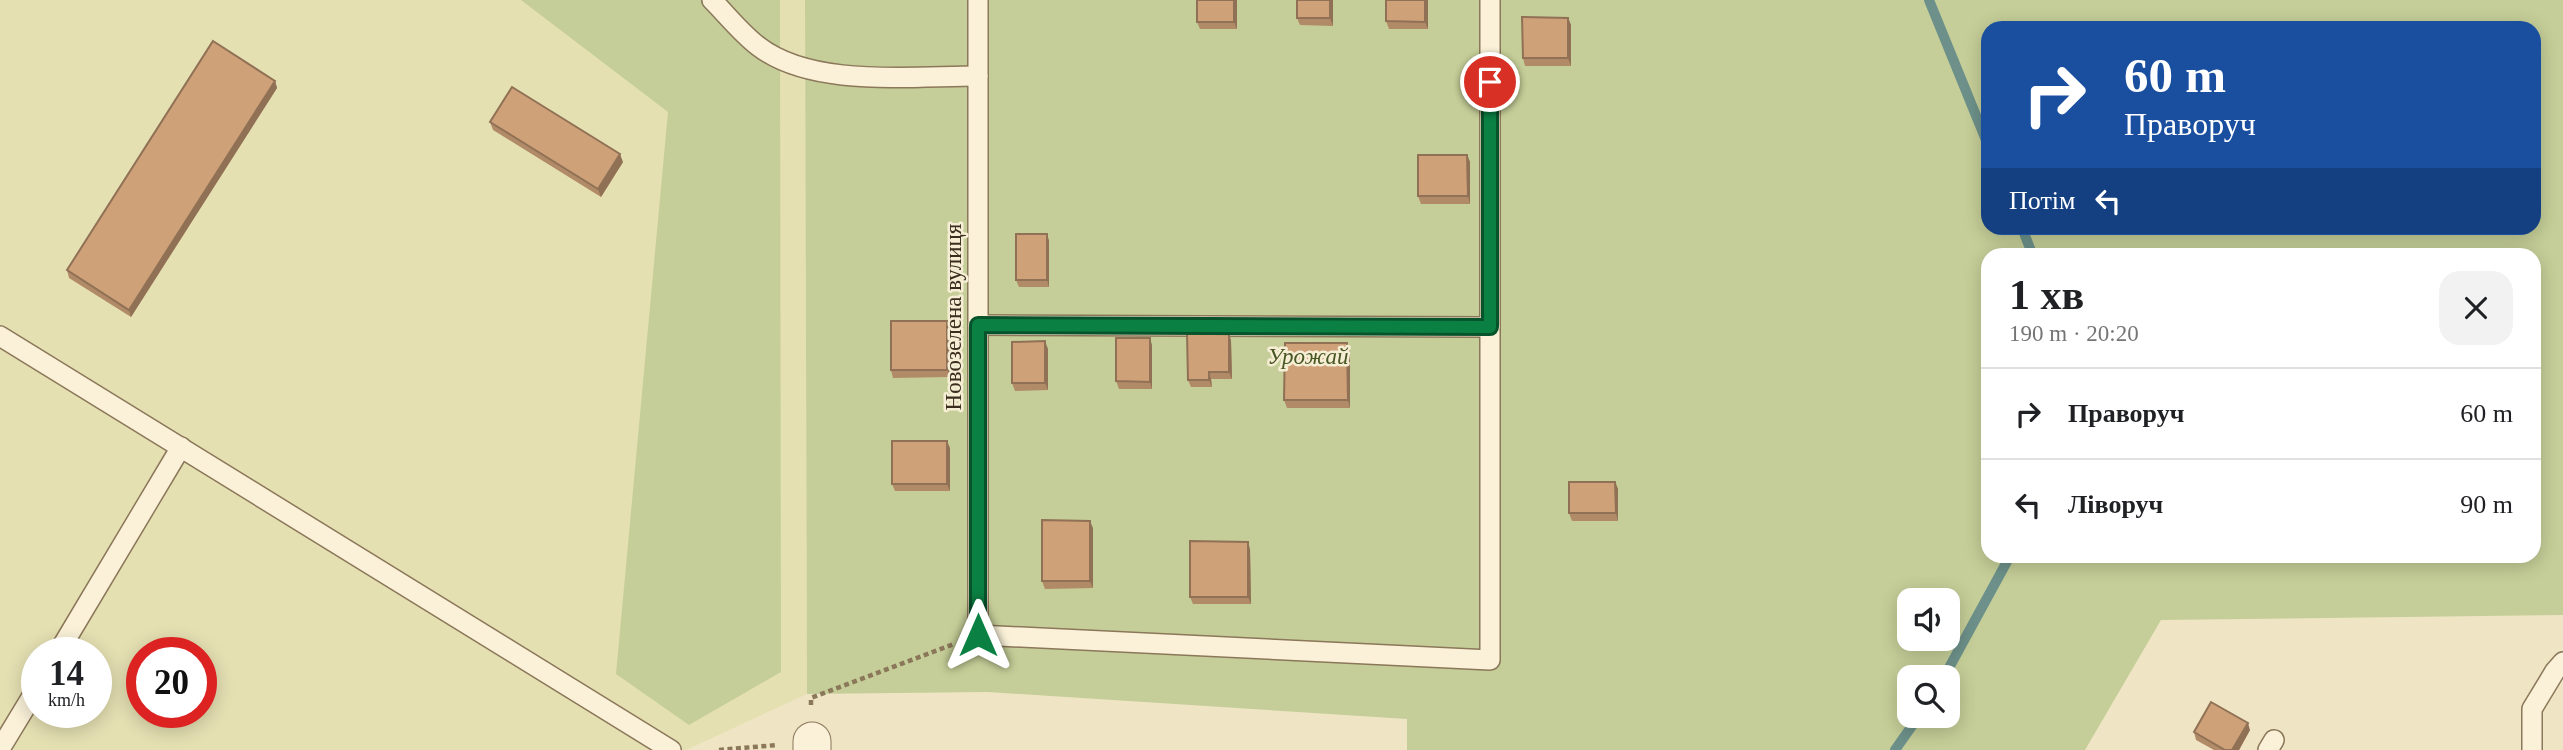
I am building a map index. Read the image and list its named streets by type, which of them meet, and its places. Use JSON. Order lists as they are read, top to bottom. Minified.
{"streets":{"lane":["Новозелена вулиця"]},"parks":["Урожай"],"page":{"turn":["60 m","Праворуч"],"then":"Потім","heading":["1 хв","190 m · 20:20"],"list":[{"name":"Праворуч","value":"60 m"},{"name":"Ліворуч","value":"90 m"}],"speed":"14 km/h","limit":"20"}}
